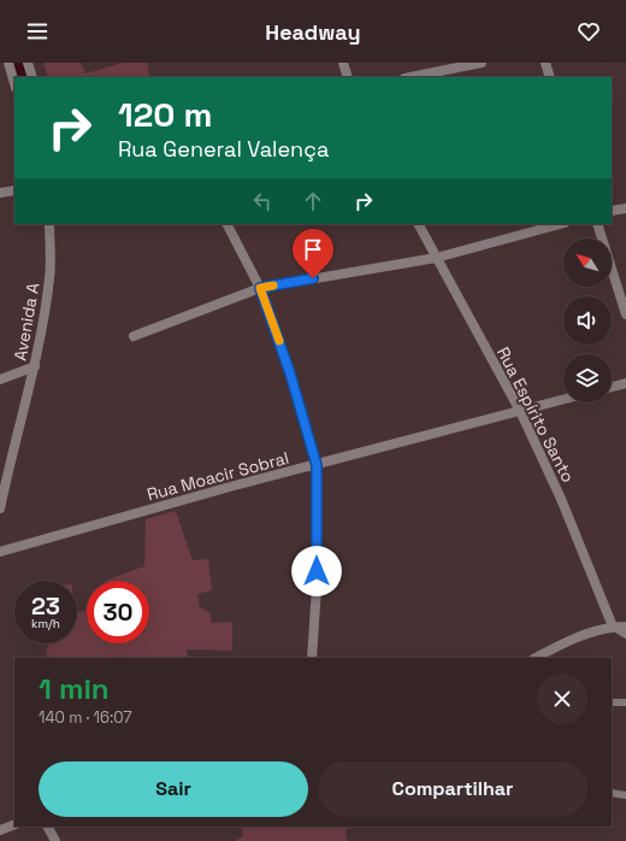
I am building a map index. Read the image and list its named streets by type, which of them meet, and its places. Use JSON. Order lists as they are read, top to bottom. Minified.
{"streets":{"street":["Avenida A","Rua Espírito Santo","Rua Moacir Sobral"]},"crossings":[["Rua Espírito Santo","Rua Moacir Sobral"]],"north":"top left","page":{"header":"Headway","turn":["120 m","Rua General Valença"],"speed":"23 km/h","limit":"30","heading":["1 min","140 m · 16:07"],"buttons":["Sair","Compartilhar"]}}
